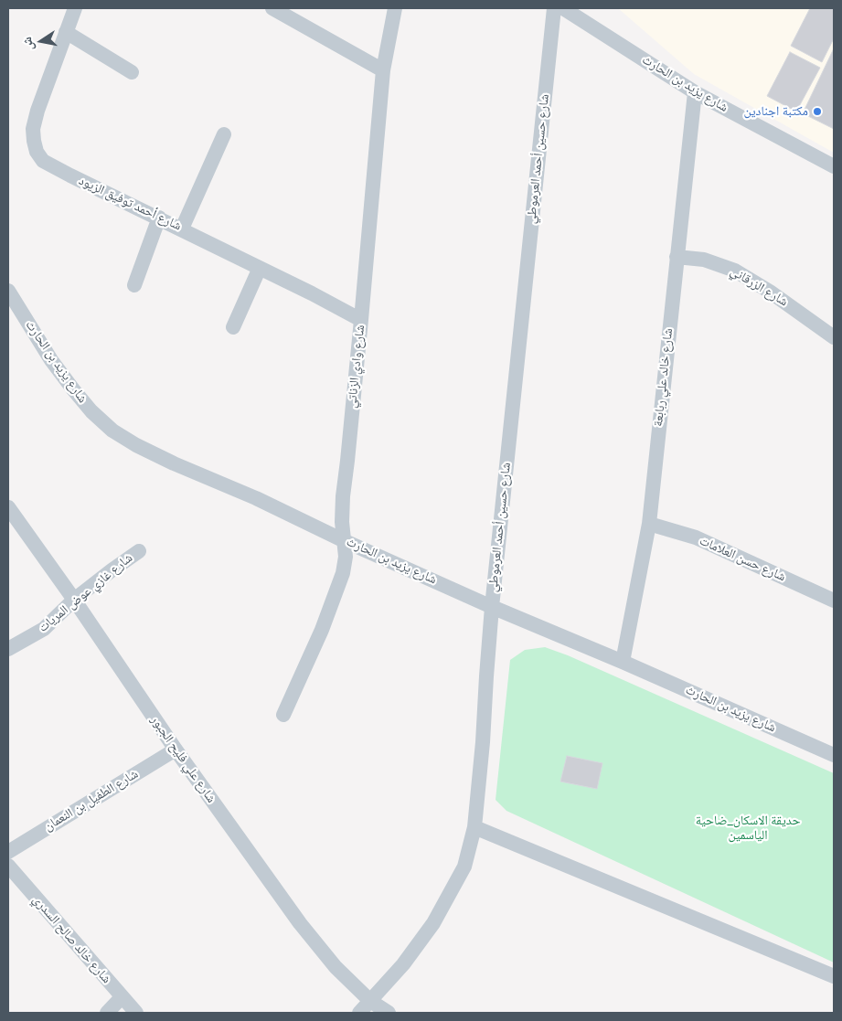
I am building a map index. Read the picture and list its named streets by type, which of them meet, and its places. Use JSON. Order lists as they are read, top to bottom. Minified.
{"streets":{"street":["شارع يزيد بن الحارث","شارع حسين أحمد العرموطي","شارع أحمد توفيق الزيود","شارع الزرقاني","شارع وادي الزناتي","شارع خالد علي ربابعة","شارع حسن العلامات","شارع غازي عوض المريات","شارع علي فليح الجبور","شارع الطفيل بن النعمان","شارع خالد صالح السدري"]},"crossings":[["شارع يزيد بن الحارث","شارع حسين أحمد العرموطي"],["شارع يزيد بن الحارث","شارع وادي الزناتي"],["شارع يزيد بن الحارث","شارع خالد علي ربابعة"],["شارع حسين أحمد العرموطي","شارع علي فليح الجبور"],["شارع أحمد توفيق الزيود","شارع وادي الزناتي"],["شارع الزرقاني","شارع خالد علي ربابعة"],["شارع خالد علي ربابعة","شارع حسن العلامات"],["شارع غازي عوض المريات","شارع علي فليح الجبور"],["شارع علي فليح الجبور","شارع الطفيل بن النعمان"]],"parks":["حديقة الاسكان_ضاحية الياسمين"],"places":["مكتبة اجنادين"],"north":"left"}
